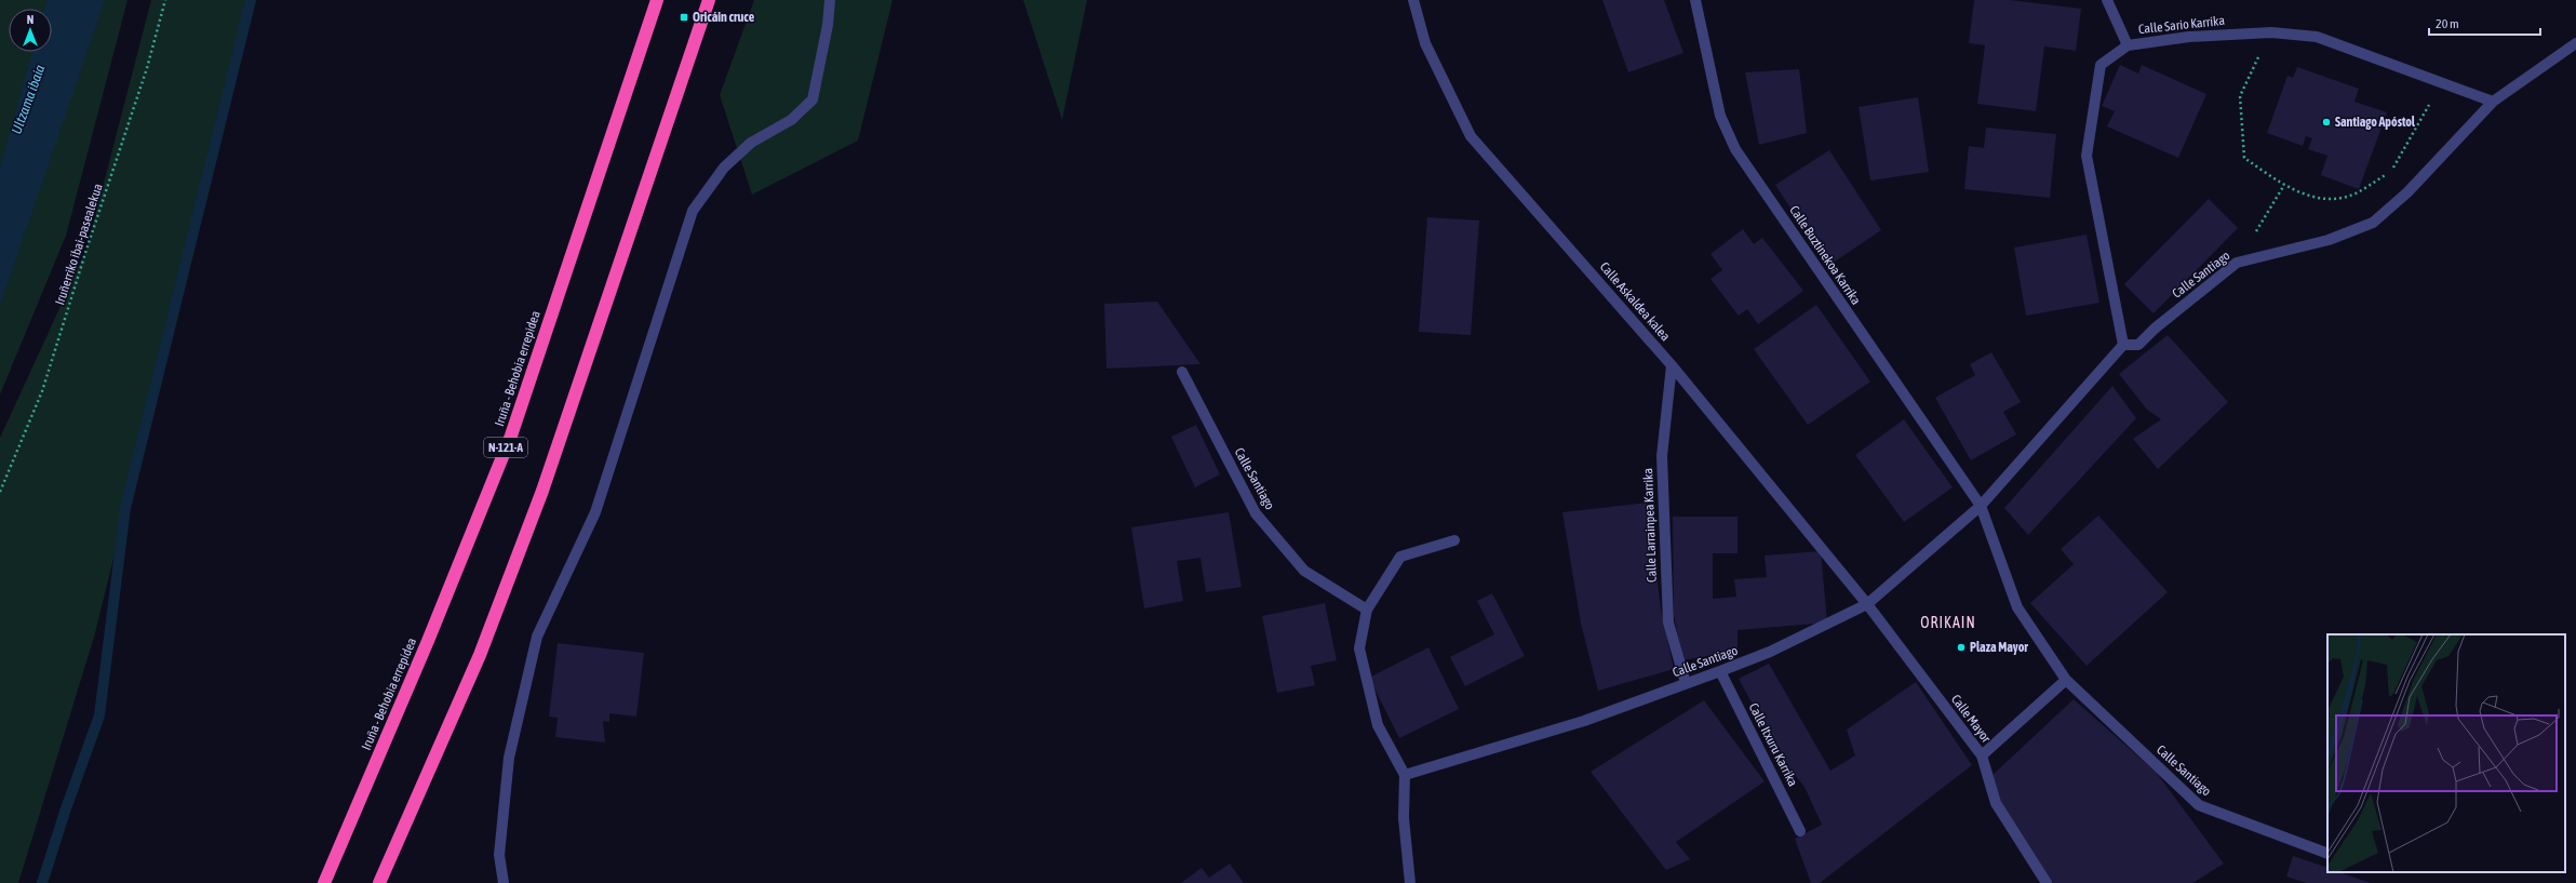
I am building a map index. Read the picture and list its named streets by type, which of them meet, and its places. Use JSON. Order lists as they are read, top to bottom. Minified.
{"streets":{"highway":["Iruña - Behobia errepidea","N-121-A"],"street":["Calle Sario Karrika","Calle Buztinekoa Karrika","Calle Santiago","Calle Askaldea kalea","Calle Larrainpea Karrika","Calle Mayor","Calle Itxuru Karrika"],"path":["Iruñerriko ibai-pasealekua"]},"crossings":[["Calle Sario Karrika","Calle Santiago"],["Calle Buztinekoa Karrika","Calle Santiago"],["Calle Santiago","Calle Askaldea kalea"],["Calle Santiago","Calle Larrainpea Karrika"],["Calle Santiago","Calle Mayor"],["Calle Santiago","Calle Itxuru Karrika"],["Calle Askaldea kalea","Calle Larrainpea Karrika"],["Calle Askaldea kalea","Calle Mayor"]],"districts":["ORIKAIN"],"water":["Ultzama ibaia"],"places":{"transit":["Oricáin cruce"],"other":["Santiago Apóstol","Plaza Mayor"]},"scale_bar":"20 m","north":"top"}
